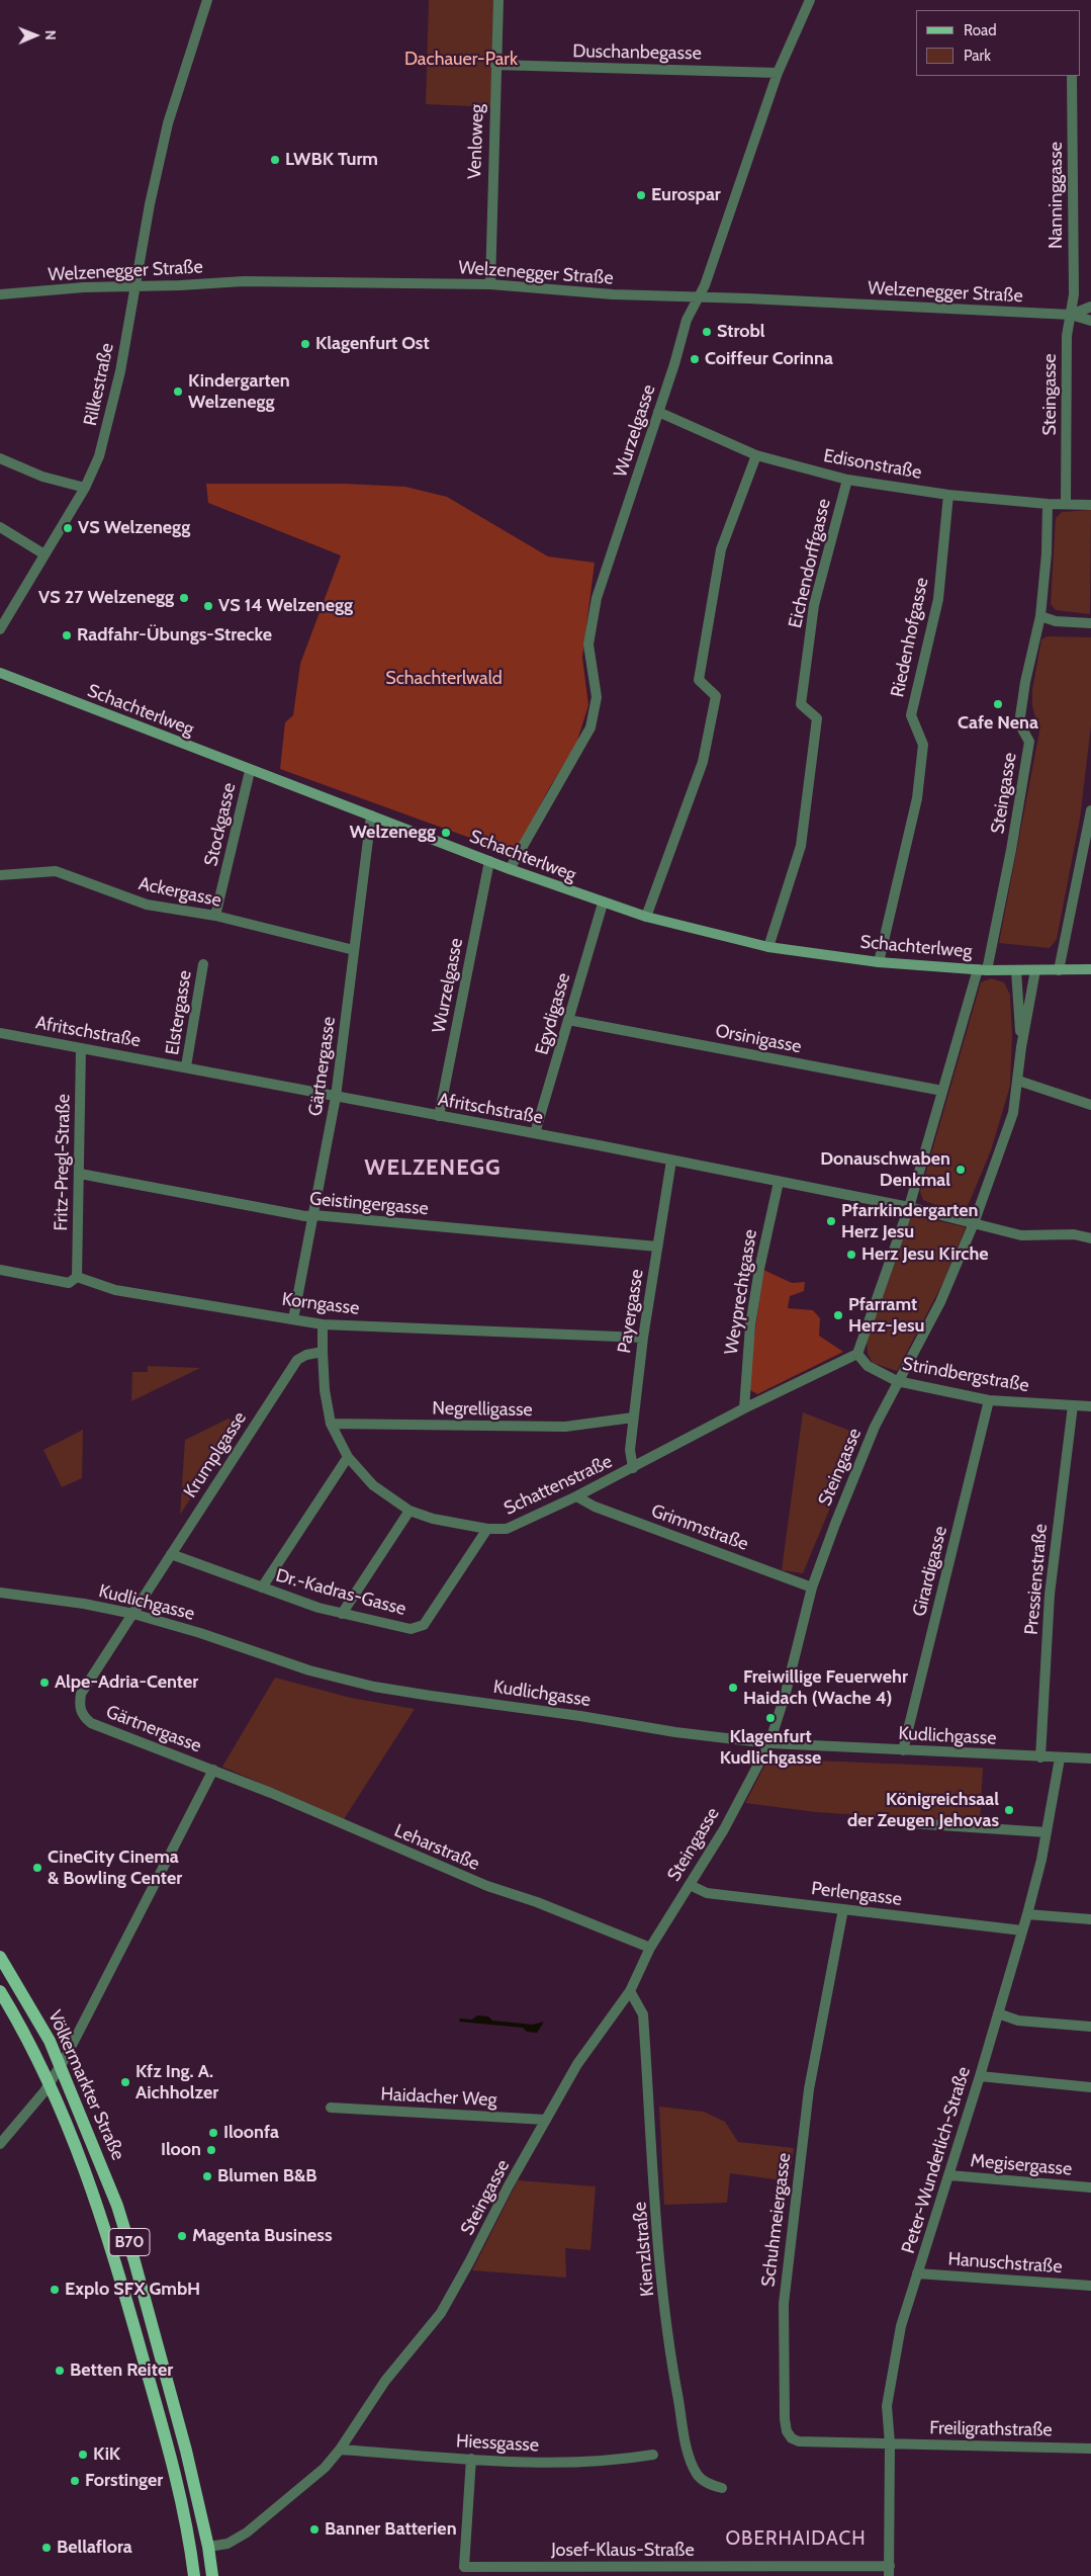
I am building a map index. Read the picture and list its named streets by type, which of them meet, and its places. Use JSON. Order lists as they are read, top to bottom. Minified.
{"streets":{"main road":["Völkermarkter Straße","B70"],"street":["Duschanbegasse","Venloweg","Nanninggasse","Welzenegger Straße","Rilkestraße","Steingasse","Wurzelgasse","Edisonstraße","Eichendorffgasse","Riedenhofgasse","Schachterlweg","Stockgasse","Ackergasse","Elstergasse","Egydigasse","Afritschstraße","Orsinigasse","Gärtnergasse","Fritz-Pregl-Straße","Geistingergasse","Weyprechtgasse","Korngasse","Payergasse","Strindbergstraße","Negrelligasse","Krumplgasse","Schattenstraße","Grimmstraße","Girardigasse","Pressienstraße","Dr.-Kadras-Gasse","Kudlichgasse","Leharstraße","Perlengasse","Haidacher Weg","Peter-Wunderlich-Straße","Megisergasse","Schuhmeiergasse","Kienzlstraße","Hanuschstraße","Freiligrathstraße","Hiessgasse","Josef-Klaus-Straße"]},"crossings":[["Duschanbegasse","Venloweg"],["Duschanbegasse","Wurzelgasse"],["Venloweg","Welzenegger Straße"],["Nanninggasse","Welzenegger Straße"],["Nanninggasse","Steingasse"],["Welzenegger Straße","Rilkestraße"],["Welzenegger Straße","Steingasse"],["Welzenegger Straße","Wurzelgasse"],["Steingasse","Edisonstraße"],["Steingasse","Schachterlweg"],["Steingasse","Afritschstraße"],["Steingasse","Orsinigasse"],["Steingasse","Strindbergstraße"],["Steingasse","Schattenstraße"],["Steingasse","Grimmstraße"],["Steingasse","Kudlichgasse"],["Steingasse","Leharstraße"],["Steingasse","Perlengasse"],["Steingasse","Völkermarkter Straße"],["Steingasse","Haidacher Weg"],["Steingasse","Kienzlstraße"],["Steingasse","Hiessgasse"],["Wurzelgasse","Edisonstraße"],["Wurzelgasse","Schachterlweg"],["Wurzelgasse","Afritschstraße"],["Edisonstraße","Eichendorffgasse"],["Edisonstraße","Riedenhofgasse"],["Eichendorffgasse","Schachterlweg"],["Riedenhofgasse","Schachterlweg"],["Schachterlweg","Stockgasse"],["Schachterlweg","Egydigasse"],["Schachterlweg","Gärtnergasse"],["Stockgasse","Ackergasse"],["Ackergasse","Gärtnergasse"],["Elstergasse","Afritschstraße"],["Egydigasse","Afritschstraße"],["Egydigasse","Orsinigasse"],["Afritschstraße","Gärtnergasse"],["Afritschstraße","Fritz-Pregl-Straße"],["Afritschstraße","Weyprechtgasse"],["Afritschstraße","Payergasse"],["Gärtnergasse","Geistingergasse"],["Gärtnergasse","Korngasse"],["Gärtnergasse","Krumplgasse"],["Gärtnergasse","Kudlichgasse"],["Gärtnergasse","Leharstraße"],["Gärtnergasse","Völkermarkter Straße"],["Fritz-Pregl-Straße","Geistingergasse"],["Fritz-Pregl-Straße","Korngasse"],["Geistingergasse","Payergasse"],["Weyprechtgasse","Schattenstraße"],["Korngasse","Payergasse"],["Payergasse","Negrelligasse"],["Payergasse","Schattenstraße"],["Strindbergstraße","Schattenstraße"],["Strindbergstraße","Girardigasse"],["Strindbergstraße","Pressienstraße"],["Negrelligasse","Schattenstraße"],["Krumplgasse","Schattenstraße"],["Krumplgasse","Dr.-Kadras-Gasse"],["Krumplgasse","Kudlichgasse"],["Schattenstraße","Grimmstraße"],["Schattenstraße","Dr.-Kadras-Gasse"],["Girardigasse","Kudlichgasse"],["Pressienstraße","Kudlichgasse"],["Kudlichgasse","Peter-Wunderlich-Straße"],["Perlengasse","Peter-Wunderlich-Straße"],["Perlengasse","Schuhmeiergasse"],["Peter-Wunderlich-Straße","Megisergasse"],["Peter-Wunderlich-Straße","Schuhmeiergasse"],["Peter-Wunderlich-Straße","Hanuschstraße"],["Peter-Wunderlich-Straße","Freiligrathstraße"],["Peter-Wunderlich-Straße","Josef-Klaus-Straße"],["Schuhmeiergasse","Freiligrathstraße"],["Hiessgasse","Josef-Klaus-Straße"]],"districts":["WELZENEGG","OBERHAIDACH"],"parks":["Dachauer-Park","Schachterlwald"],"places":["LWBK Turm","Eurospar","Strobl","Klagenfurt Ost","Coiffeur Corinna","Kindergarten Welzenegg","VS Welzenegg","VS 27 Welzenegg","VS 14 Welzenegg","Radfahr-Übungs-Strecke","Cafe Nena","Welzenegg","Donauschwaben Denkmal","Pfarrkindergarten Herz Jesu","Herz Jesu Kirche","Pfarramt Herz-Jesu","Alpe-Adria-Center","Freiwillige Feuerwehr Haidach (Wache 4)","Klagenfurt Kudlichgasse","Königreichsaal der Zeugen Jehovas","CineCity Cinema & Bowling Center","Kfz Ing. A. Aichholzer","Iloonfa","Iloon","Blumen B&B","Magenta Business","Explo SFX GmbH","Betten Reiter","KiK","Forstinger","Banner Batterien","Bellaflora"],"legend":["Road","Park"],"north":"right"}
